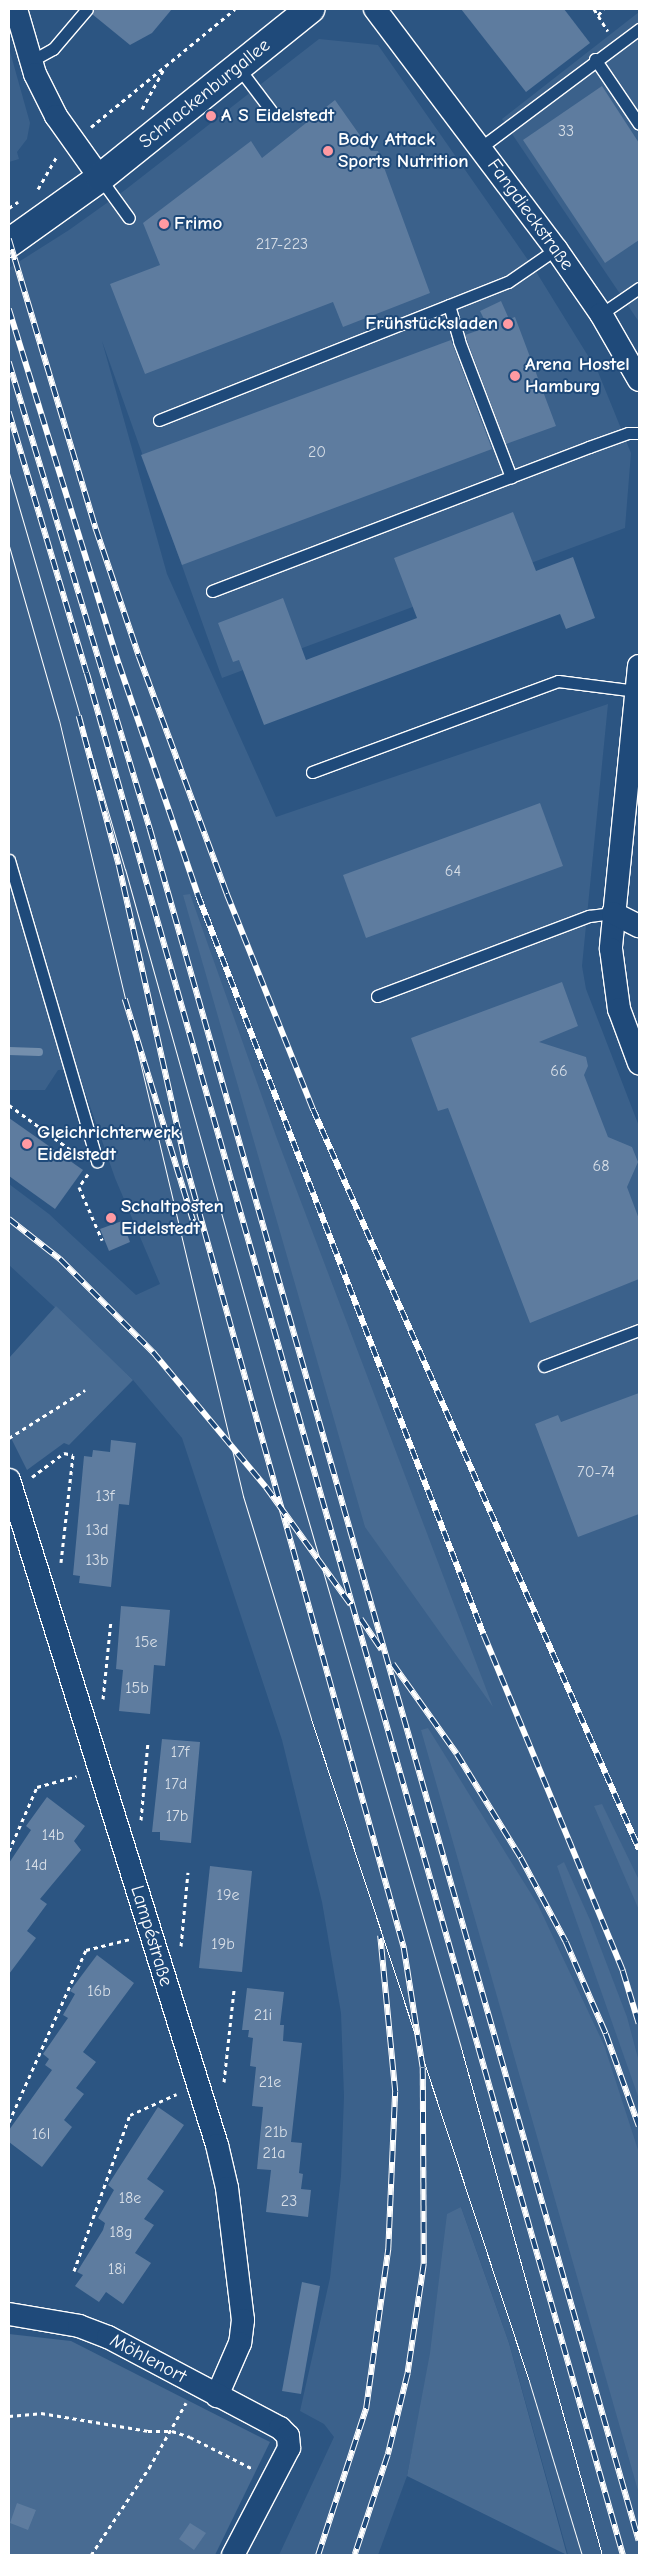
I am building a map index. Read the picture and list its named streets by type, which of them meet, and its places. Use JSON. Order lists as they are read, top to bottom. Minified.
{"streets":{"street":["Schnackenburgallee","Fangdieckstraße","Lampéstraße","Möhlenort"]},"crossings":[["Lampéstraße","Möhlenort"]],"places":["A S Eidelstedt","Body Attack Sports Nutrition","Frimo","Frühstücksladen","Arena Hostel Hamburg","Gleichrichterwerk Eidelstedt","Schaltposten Eidelstedt"],"house_numbers":["33","217-223","20","64","66","68","70-74","13f","13d","13b","15e","15b","17f","17d","17b","14b","14d","19e","19b","16b","21i","21e","21b","16l","21a","18e","23","18g","18i"]}
